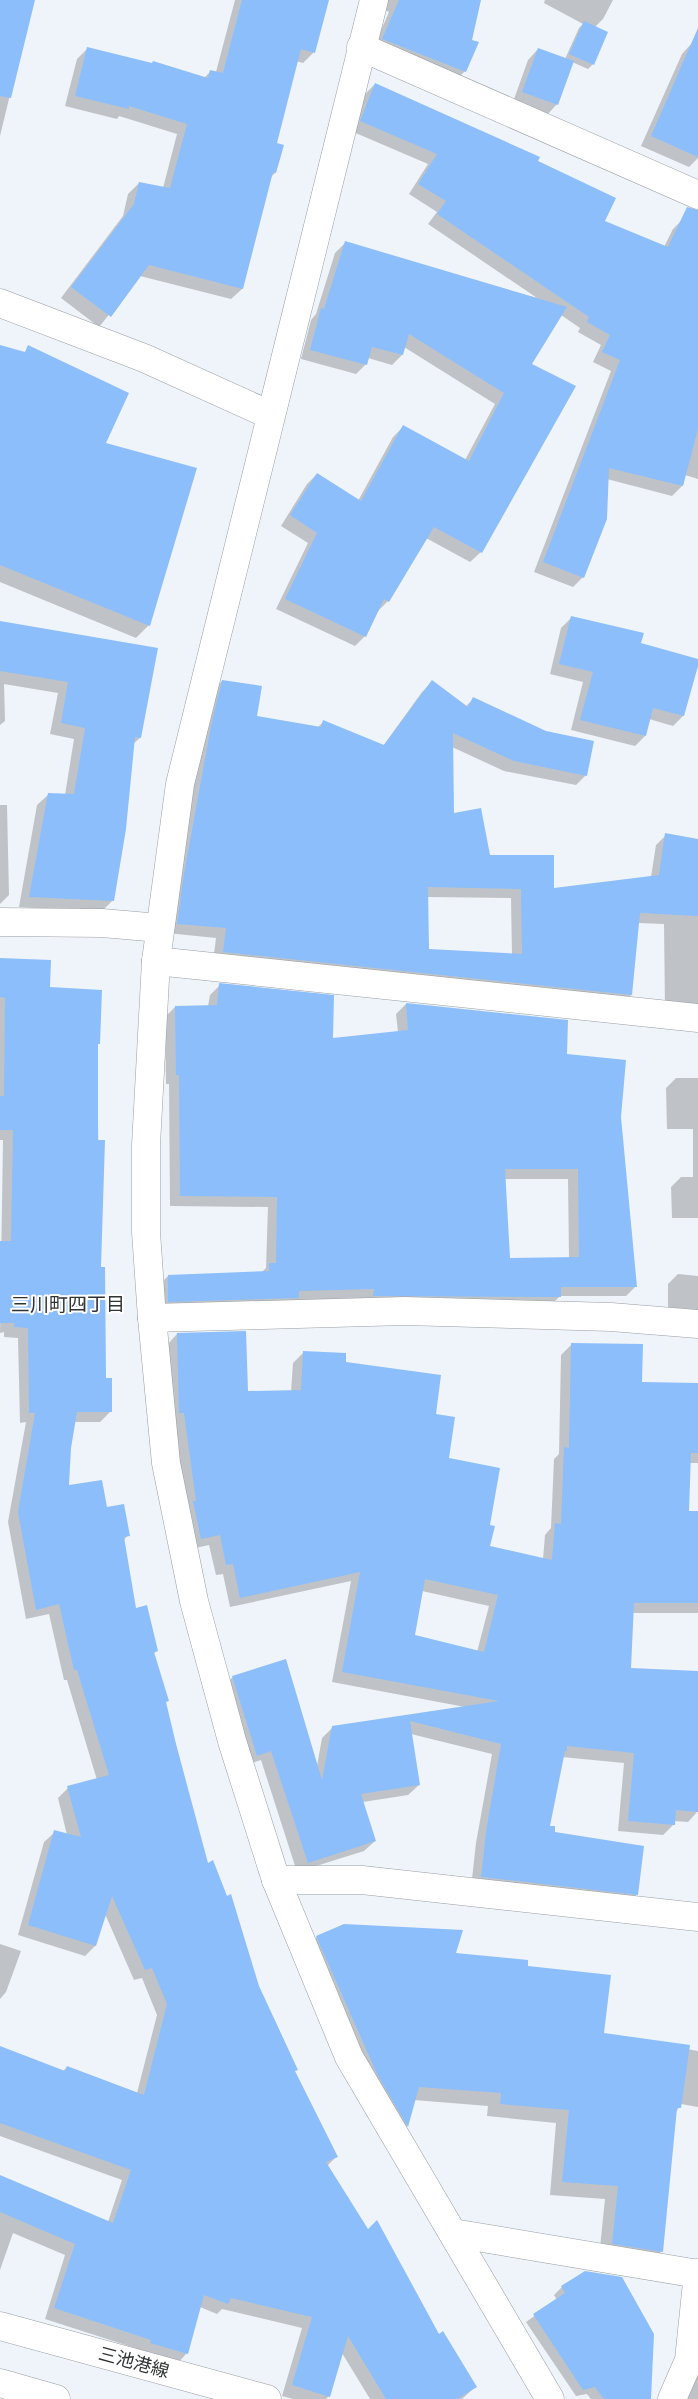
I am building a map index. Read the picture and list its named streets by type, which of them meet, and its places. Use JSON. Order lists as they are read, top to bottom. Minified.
{"streets":{"street":["三池港線"]},"districts":["三川町四丁目"]}
